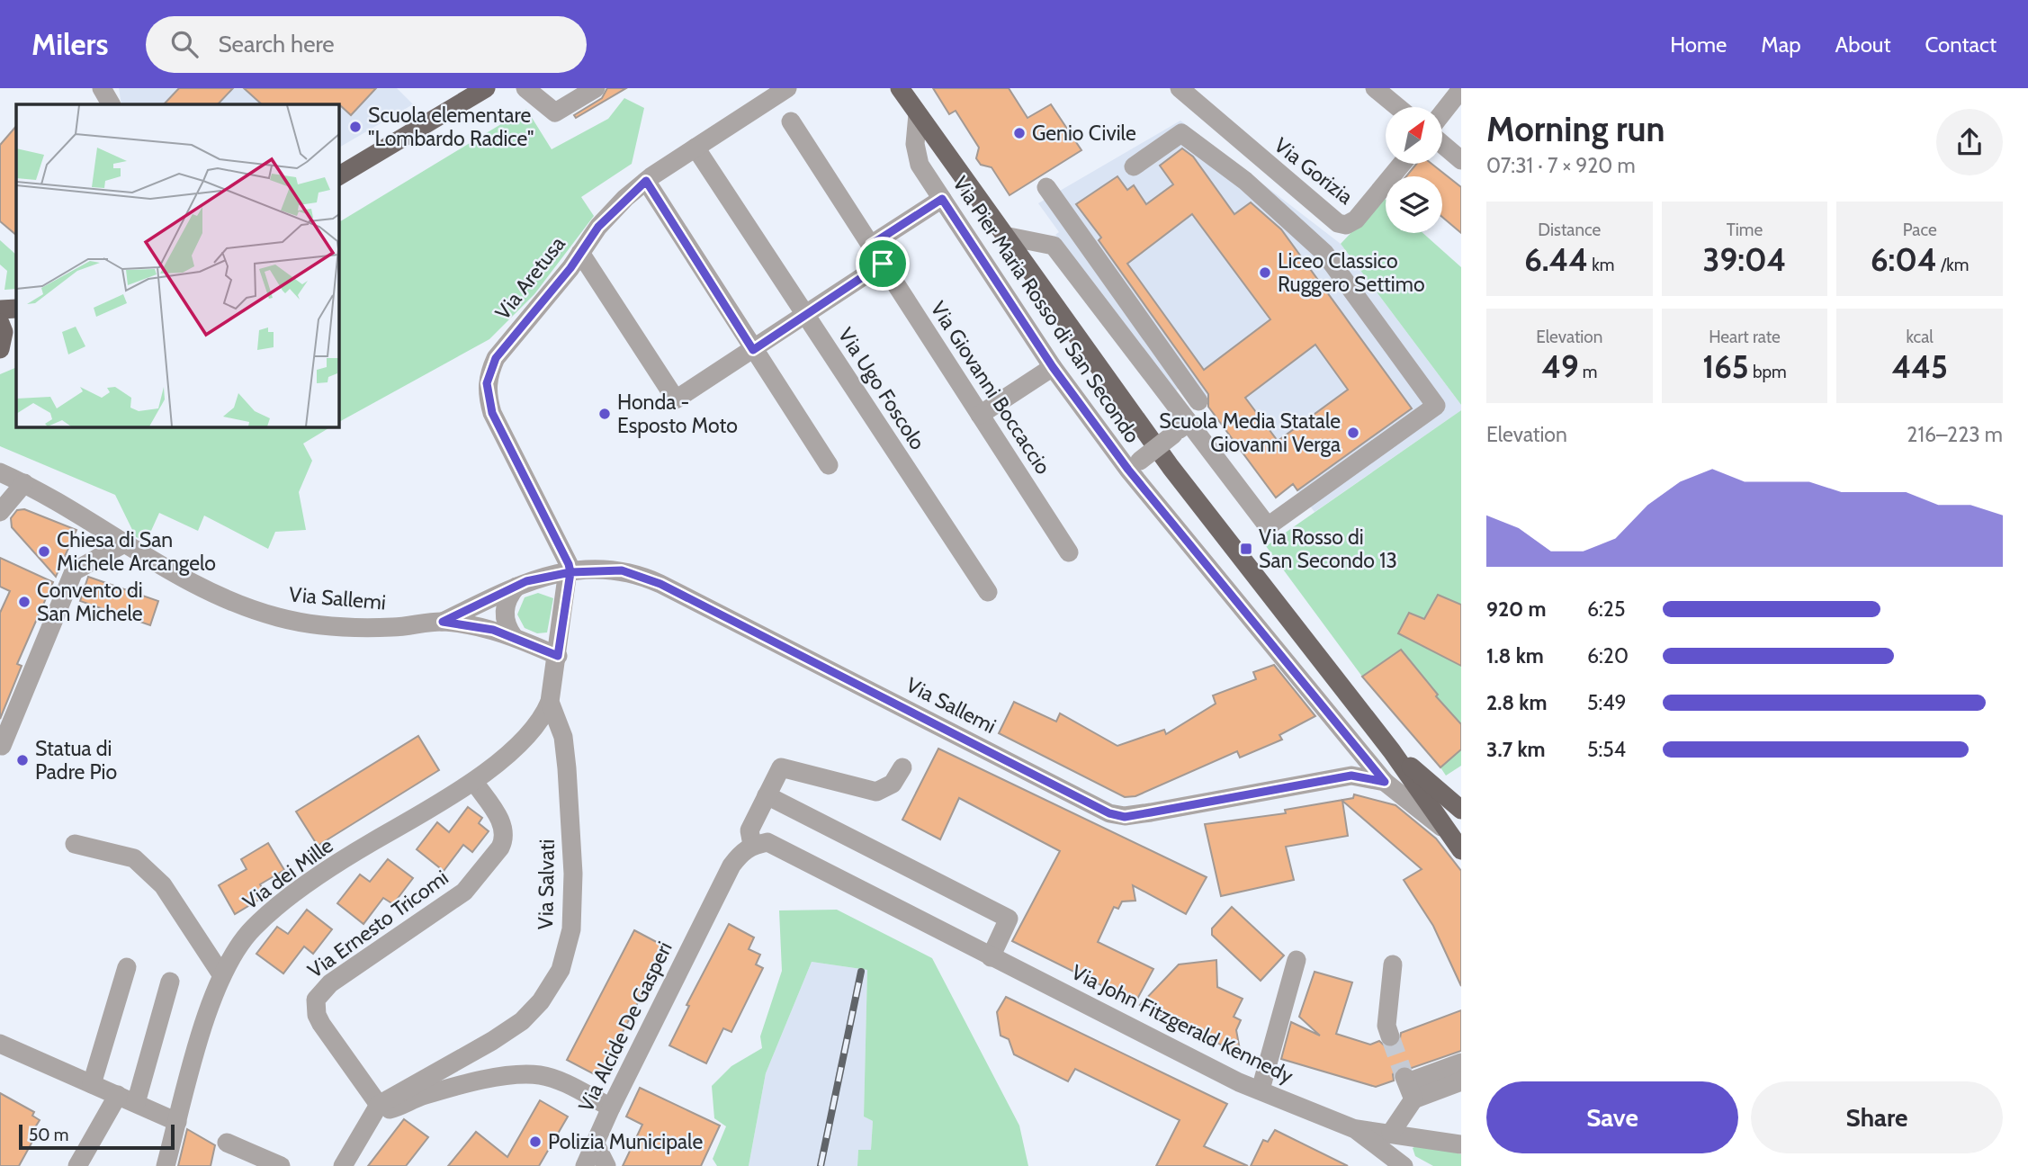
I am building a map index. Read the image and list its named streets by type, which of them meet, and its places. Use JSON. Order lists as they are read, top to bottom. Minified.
{"streets":{"main road":["Via Pier Maria Rosso di San Secondo"],"street":["Via Gorizia","Via Aretusa","Via Giovanni Boccaccio","Via Ugo Foscolo","Via Sallemi","Via dei Mille","Via Salvati","Via Ernesto Tricomi","Via John Fitzgerald Kennedy","Via Alcide De Gasperi"]},"crossings":[["Via Aretusa","Via Ugo Foscolo"],["Via Aretusa","Via Sallemi"],["Via Pier Maria Rosso di San Secondo","Via Sallemi"],["Via dei Mille","Via Salvati"],["Via dei Mille","Via Ernesto Tricomi"],["Via Salvati","Via Ernesto Tricomi"],["Via John Fitzgerald Kennedy","Via Alcide De Gasperi"]],"places":{"other":["Scuola elementare \"Lombardo Radice\"","Genio Civile","Liceo Classico Ruggero Settimo","Honda - Esposto Moto","Scuola Media Statale Giovanni Verga","Chiesa di San Michele Arcangelo","Convento di San Michele","Statua di Padre Pio","Polizia Municipale"],"transit":["Via Rosso di San Secondo 13"]},"scale_bar":"50 m","north":"top right","page":{"header":"Milers","search":"Search here","nav":["Home","Map","About","Contact"],"heading":["Morning run","07:31 · 7 × 920 m"],"stats":[["Distance","6.44 km"],["Time","39:04"],["Pace","6:04 /km"],["Elevation","49 m"],["Heart rate","165 bpm"],["kcal","445"]],"chart":["Elevation","216–223 m"],"list":[{"name":"920 m","note":"6:25"},{"name":"1.8 km","note":"6:20"},{"name":"2.8 km","note":"5:49"},{"name":"3.7 km","note":"5:54"}],"buttons":["Save","Share"],"scale":"50 m"}}
